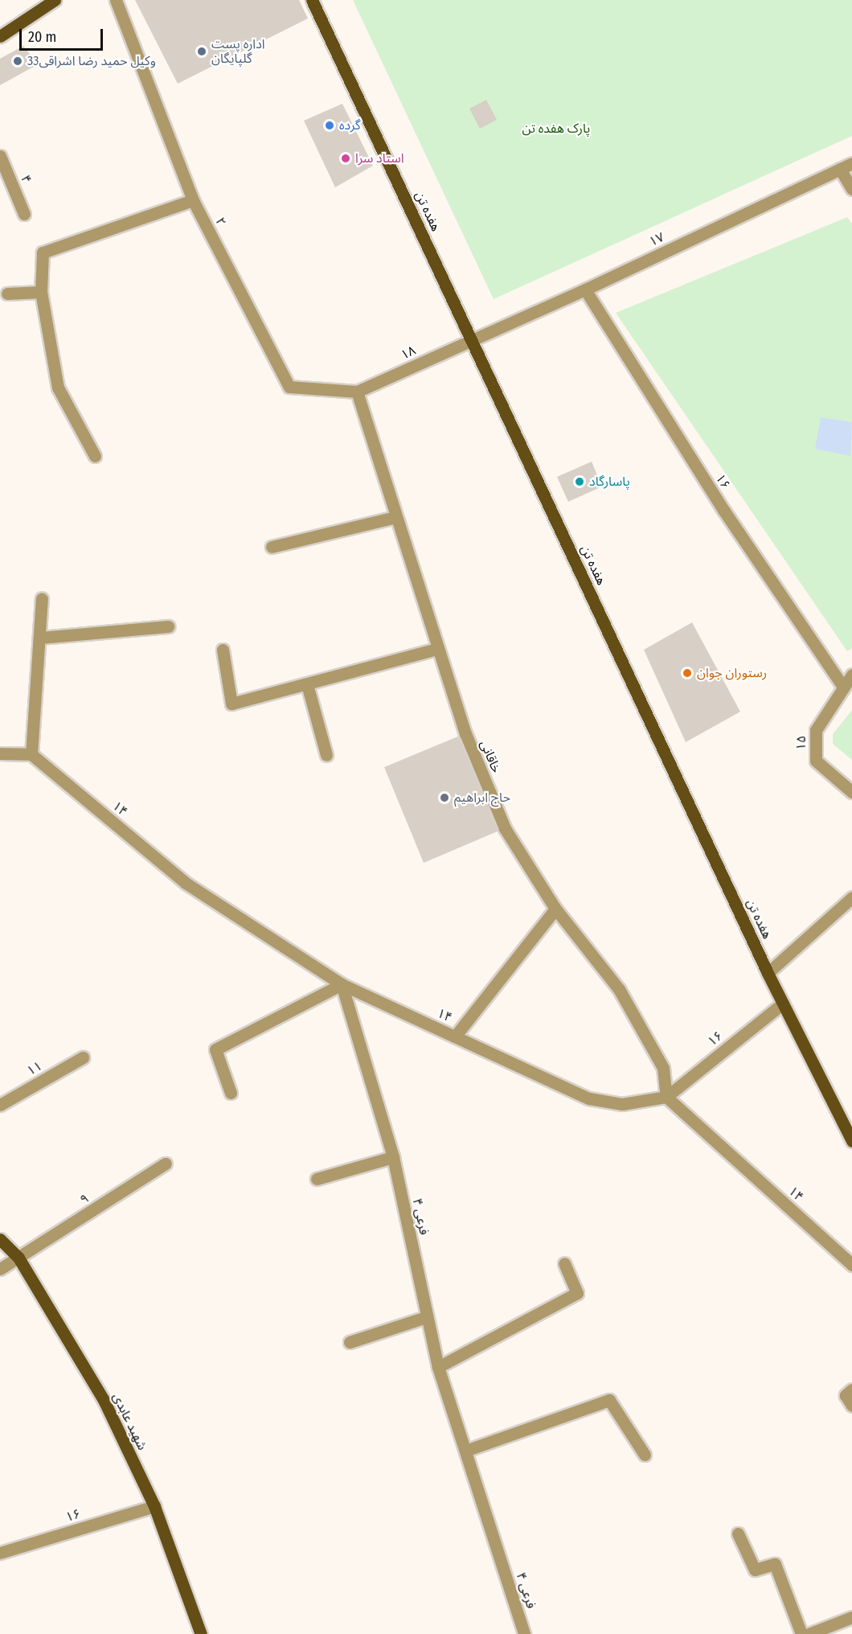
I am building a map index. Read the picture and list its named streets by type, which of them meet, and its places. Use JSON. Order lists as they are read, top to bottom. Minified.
{"streets":{"main road":["هفده تن","شهید عابدی"],"street":["۴","۲","۱۷","۱۸","۱۶","۱۵","خاقانی","۱۴","۱۱","۹","فرعی ۴"]},"crossings":[["هفده تن","۱۷"],["هفده تن","۱۸"],["هفده تن","۱۶"],["۲","۱۸"],["۲","خاقانی"],["۱۷","۱۸"],["۱۷","۱۶"],["۱۸","خاقانی"],["۱۶","۱۵"],["۱۶","خاقانی"],["۱۶","۱۴"],["۱۶","شهید عابدی"],["خاقانی","۱۴"],["۱۴","فرعی ۴"],["۹","شهید عابدی"]],"parks":["پارک هفده تن"],"places":["اداره پست گلپایگان","وکیل حمید رضا اشراقی33","گرده","استاد سرا","پاسارگاد","رستوران جوان","حاج ابراهیم"],"scale_bar":"20 m"}
